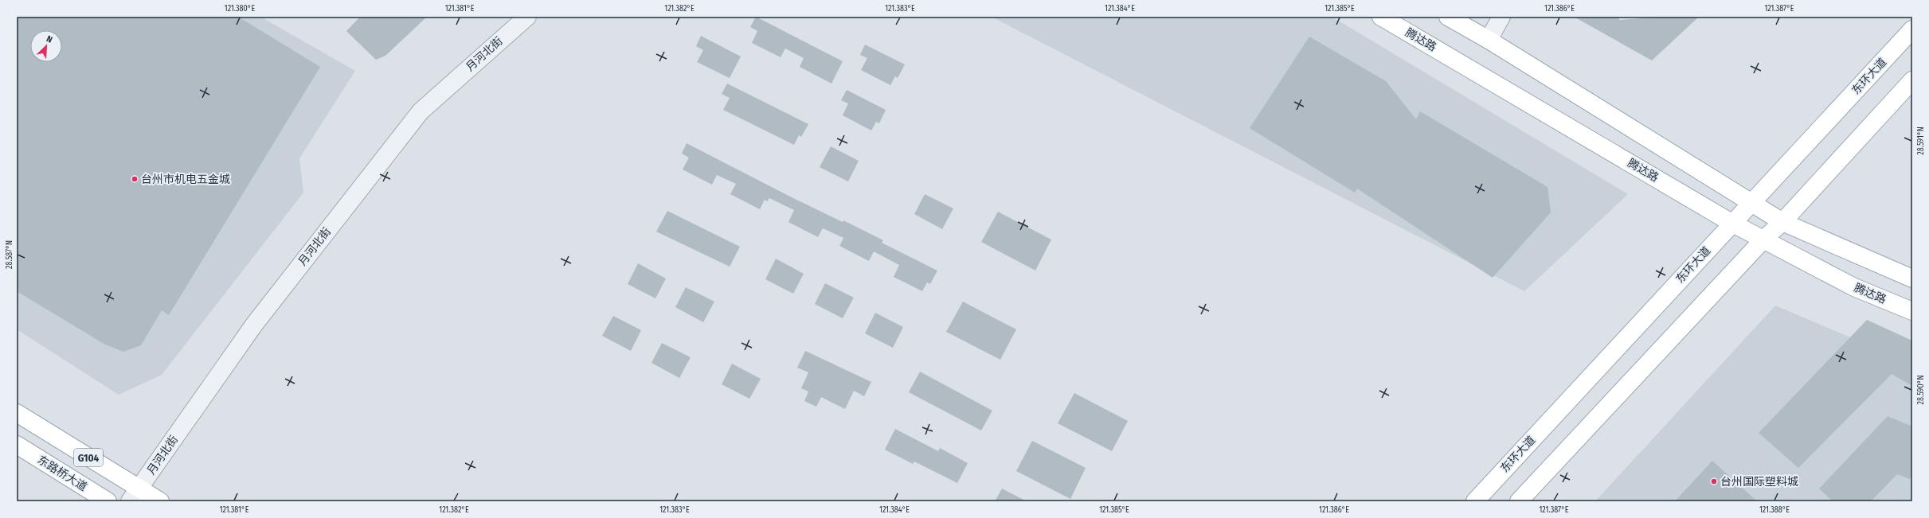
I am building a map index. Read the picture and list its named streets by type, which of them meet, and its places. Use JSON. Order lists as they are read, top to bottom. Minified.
{"streets":{"main road":["腾达路","东环大道","G104","东路桥大道"],"street":["月河北街"]},"crossings":[["腾达路","东环大道"],["月河北街","G104"]],"places":["台州市机电五金城","台州国际塑料城"],"north":"top right","coordinates":["121.380°E","121.381°E","121.382°E","121.383°E","121.384°E","121.385°E","121.386°E","121.387°E","28.591°N","28.587°N","28.590°N","121.388°E"]}
